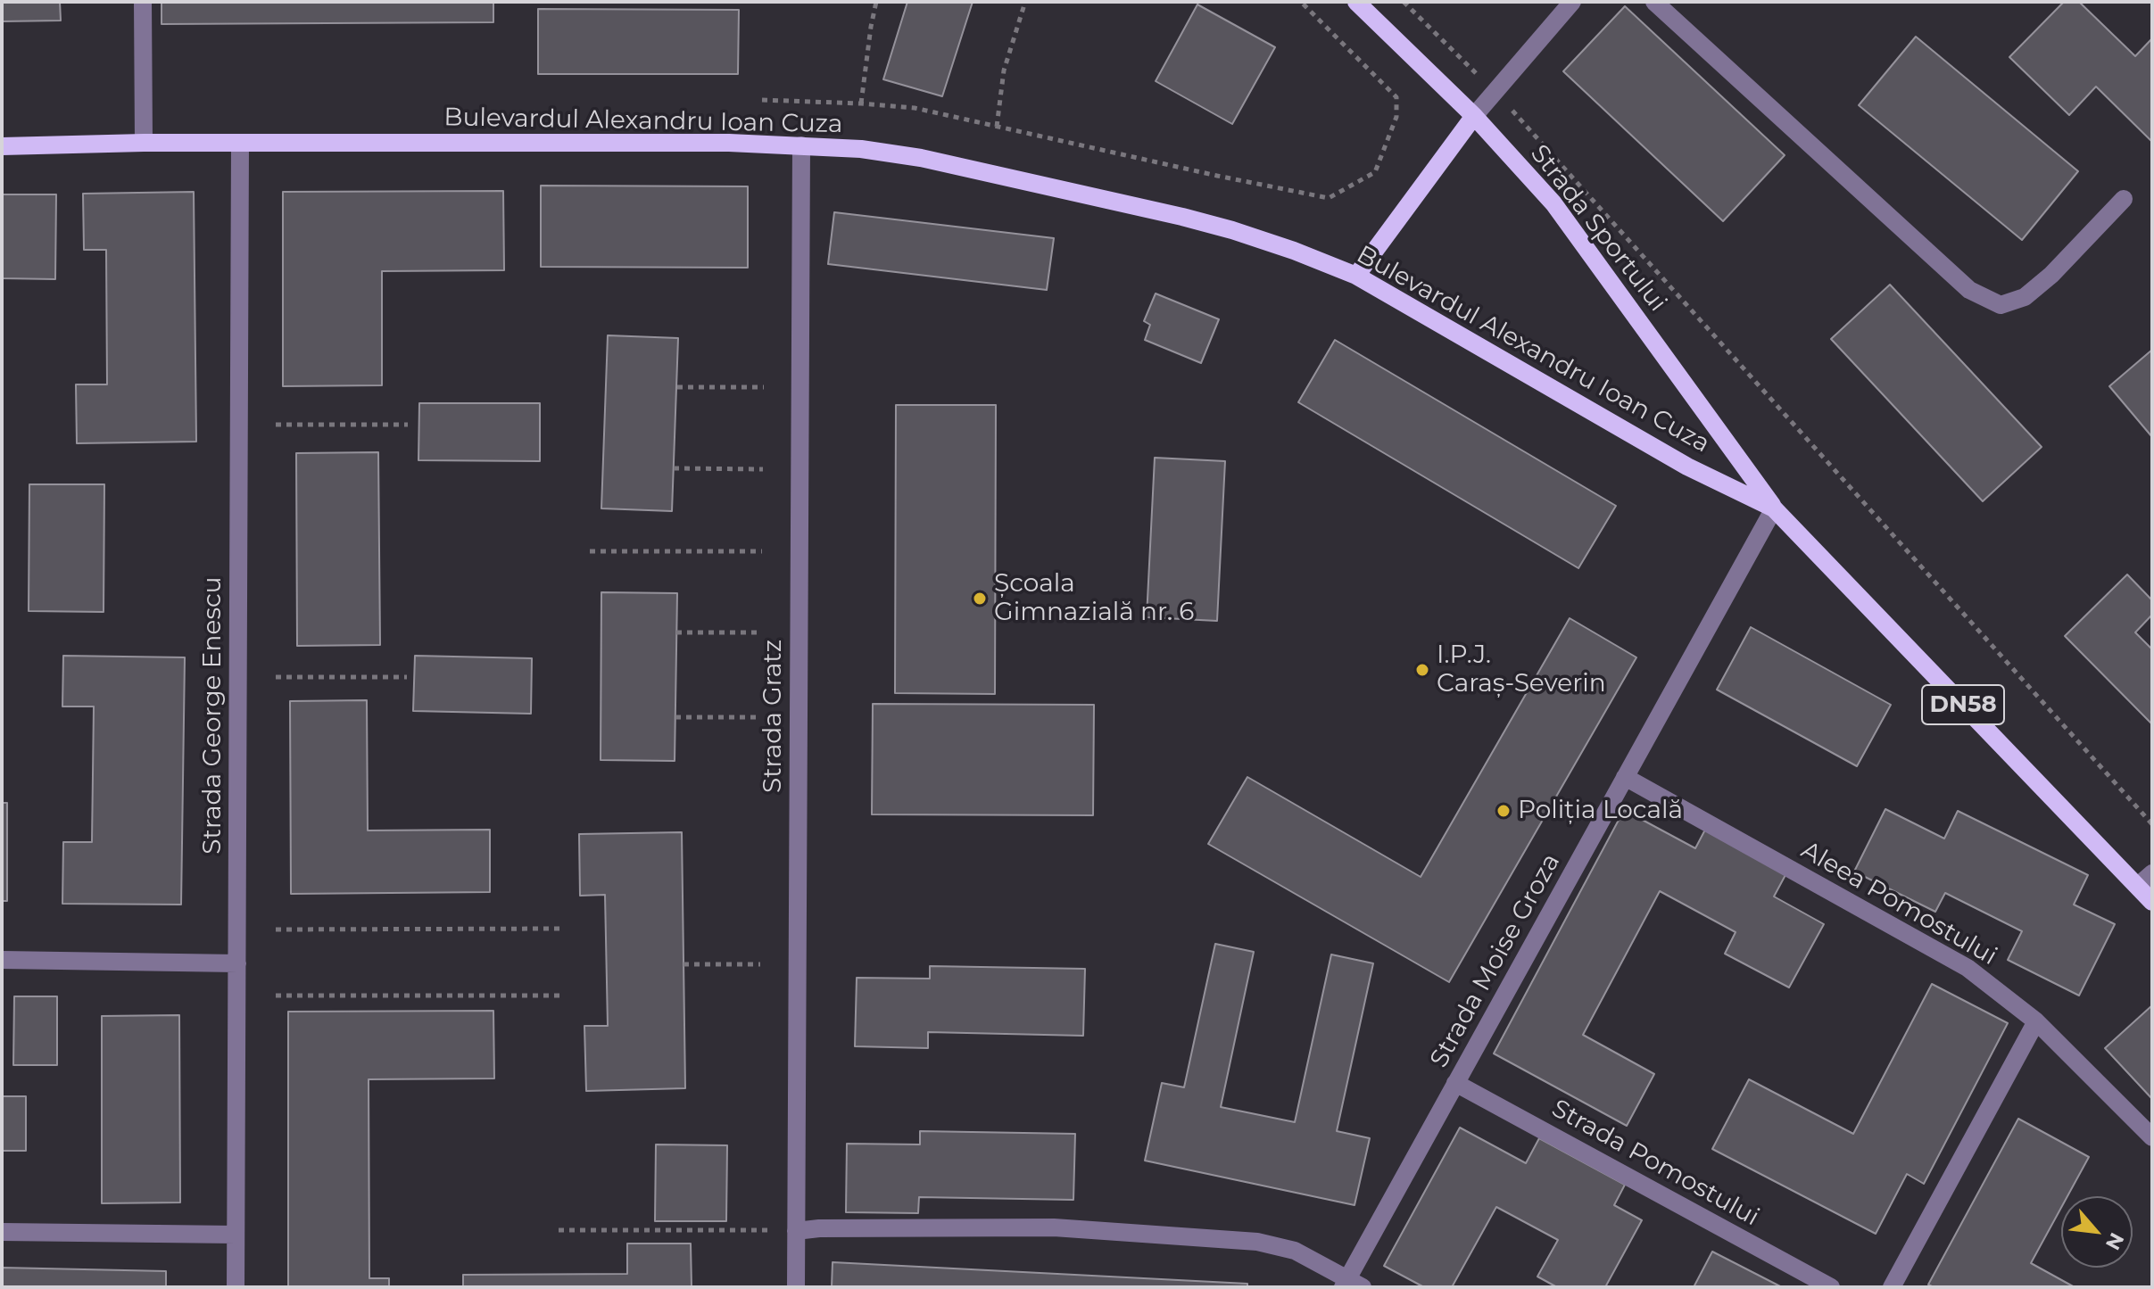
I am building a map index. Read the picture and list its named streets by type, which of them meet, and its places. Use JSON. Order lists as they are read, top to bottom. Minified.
{"streets":{"main road":["Bulevardul Alexandru Ioan Cuza","Strada Sportului","DN58"],"street":["Strada George Enescu","Strada Gratz","Aleea Pomostului","Strada Moise Groza","Strada Pomostului"]},"crossings":[["Bulevardul Alexandru Ioan Cuza","Strada Sportului"],["Bulevardul Alexandru Ioan Cuza","Strada George Enescu"],["Bulevardul Alexandru Ioan Cuza","Strada Gratz"],["Bulevardul Alexandru Ioan Cuza","Strada Moise Groza"],["Strada Sportului","Strada Moise Groza"],["Aleea Pomostului","Strada Moise Groza"],["Strada Moise Groza","Strada Pomostului"]],"places":["Școala Gimnazială nr. 6","I.P.J. Caraș-Severin","Poliția Locală"],"north":"bottom right"}
